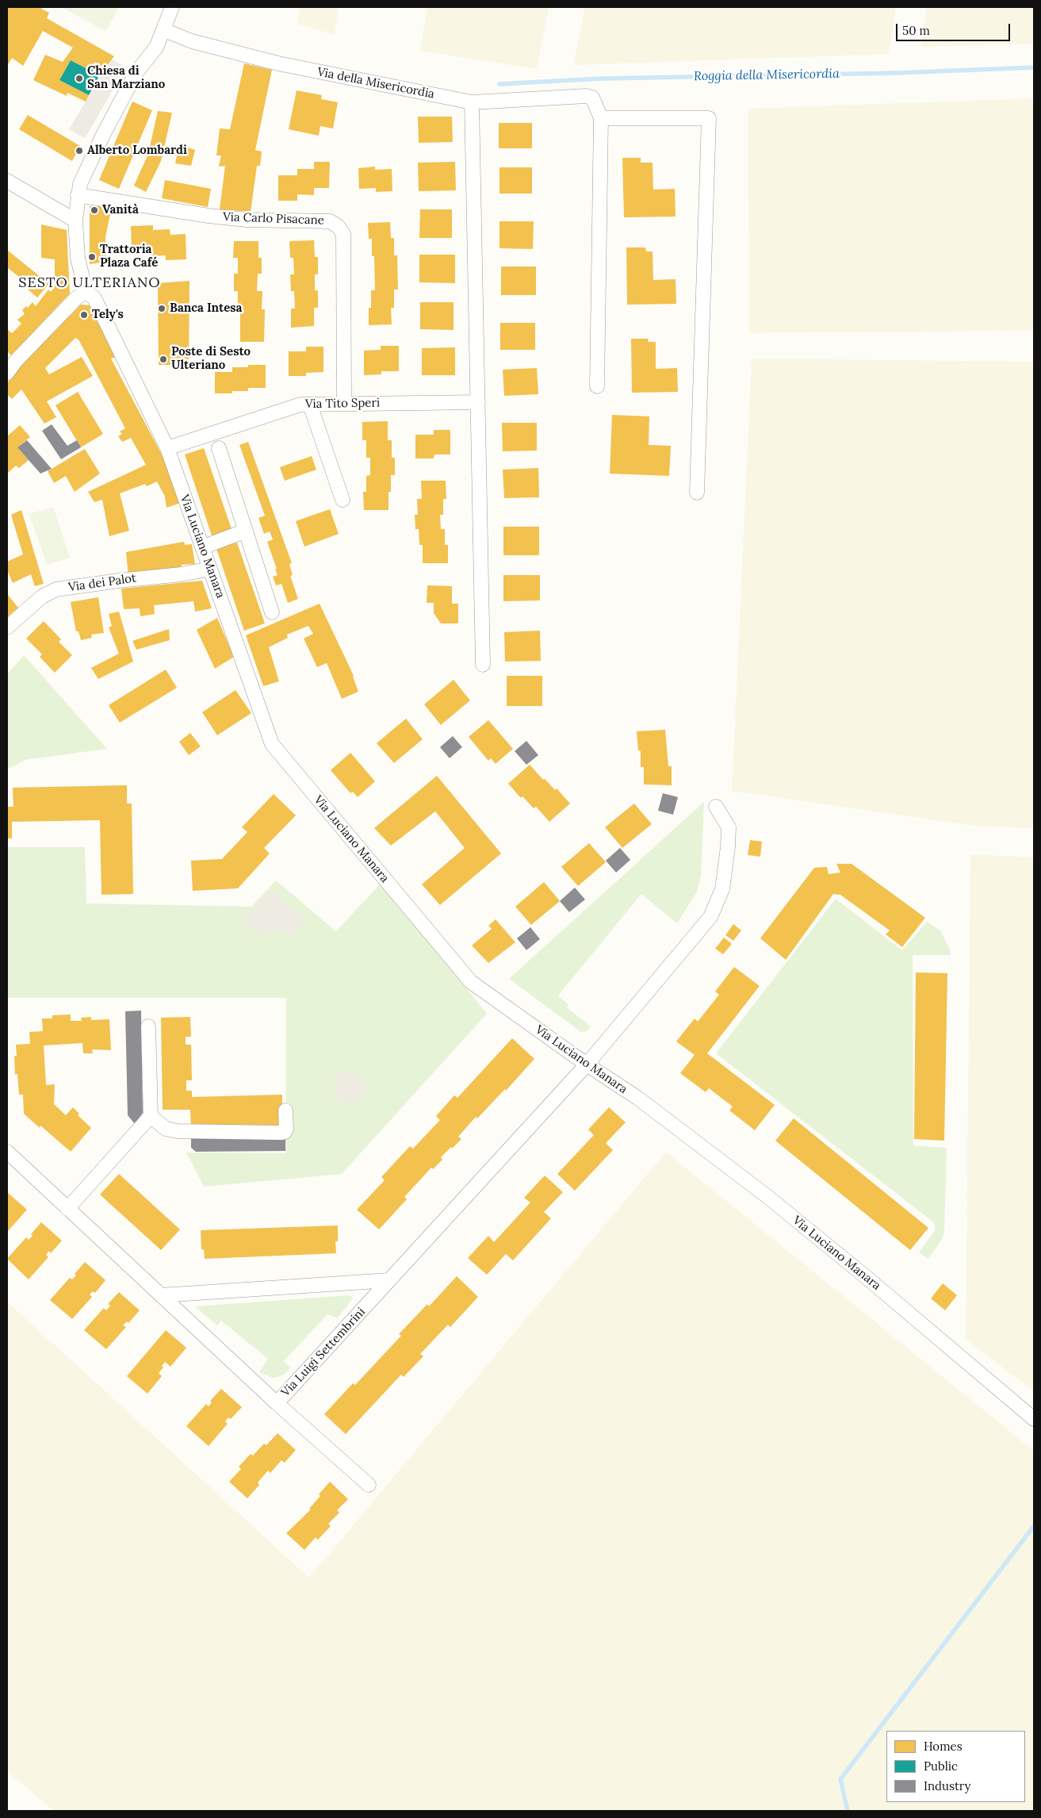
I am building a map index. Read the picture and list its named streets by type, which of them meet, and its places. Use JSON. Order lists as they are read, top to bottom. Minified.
{"streets":{"street":["Via della Misericordia","Via Carlo Pisacane","Via Tito Speri","Via Luciano Manara","Via dei Palot","Via Luigi Settembrini"]},"crossings":[["Via della Misericordia","Via Luciano Manara"],["Via Carlo Pisacane","Via Tito Speri"],["Via Carlo Pisacane","Via Luciano Manara"],["Via Tito Speri","Via Luciano Manara"],["Via Luciano Manara","Via dei Palot"],["Via Luciano Manara","Via Luigi Settembrini"]],"districts":["SESTO ULTERIANO"],"water":["Roggia della Misericordia"],"places":["Chiesa di San Marziano","Alberto Lombardi","Vanità","Trattoria Plaza Café","Banca Intesa","Tely's","Poste di Sesto Ulteriano"],"legend":["Homes","Public","Industry"],"scale_bar":"50 m"}
